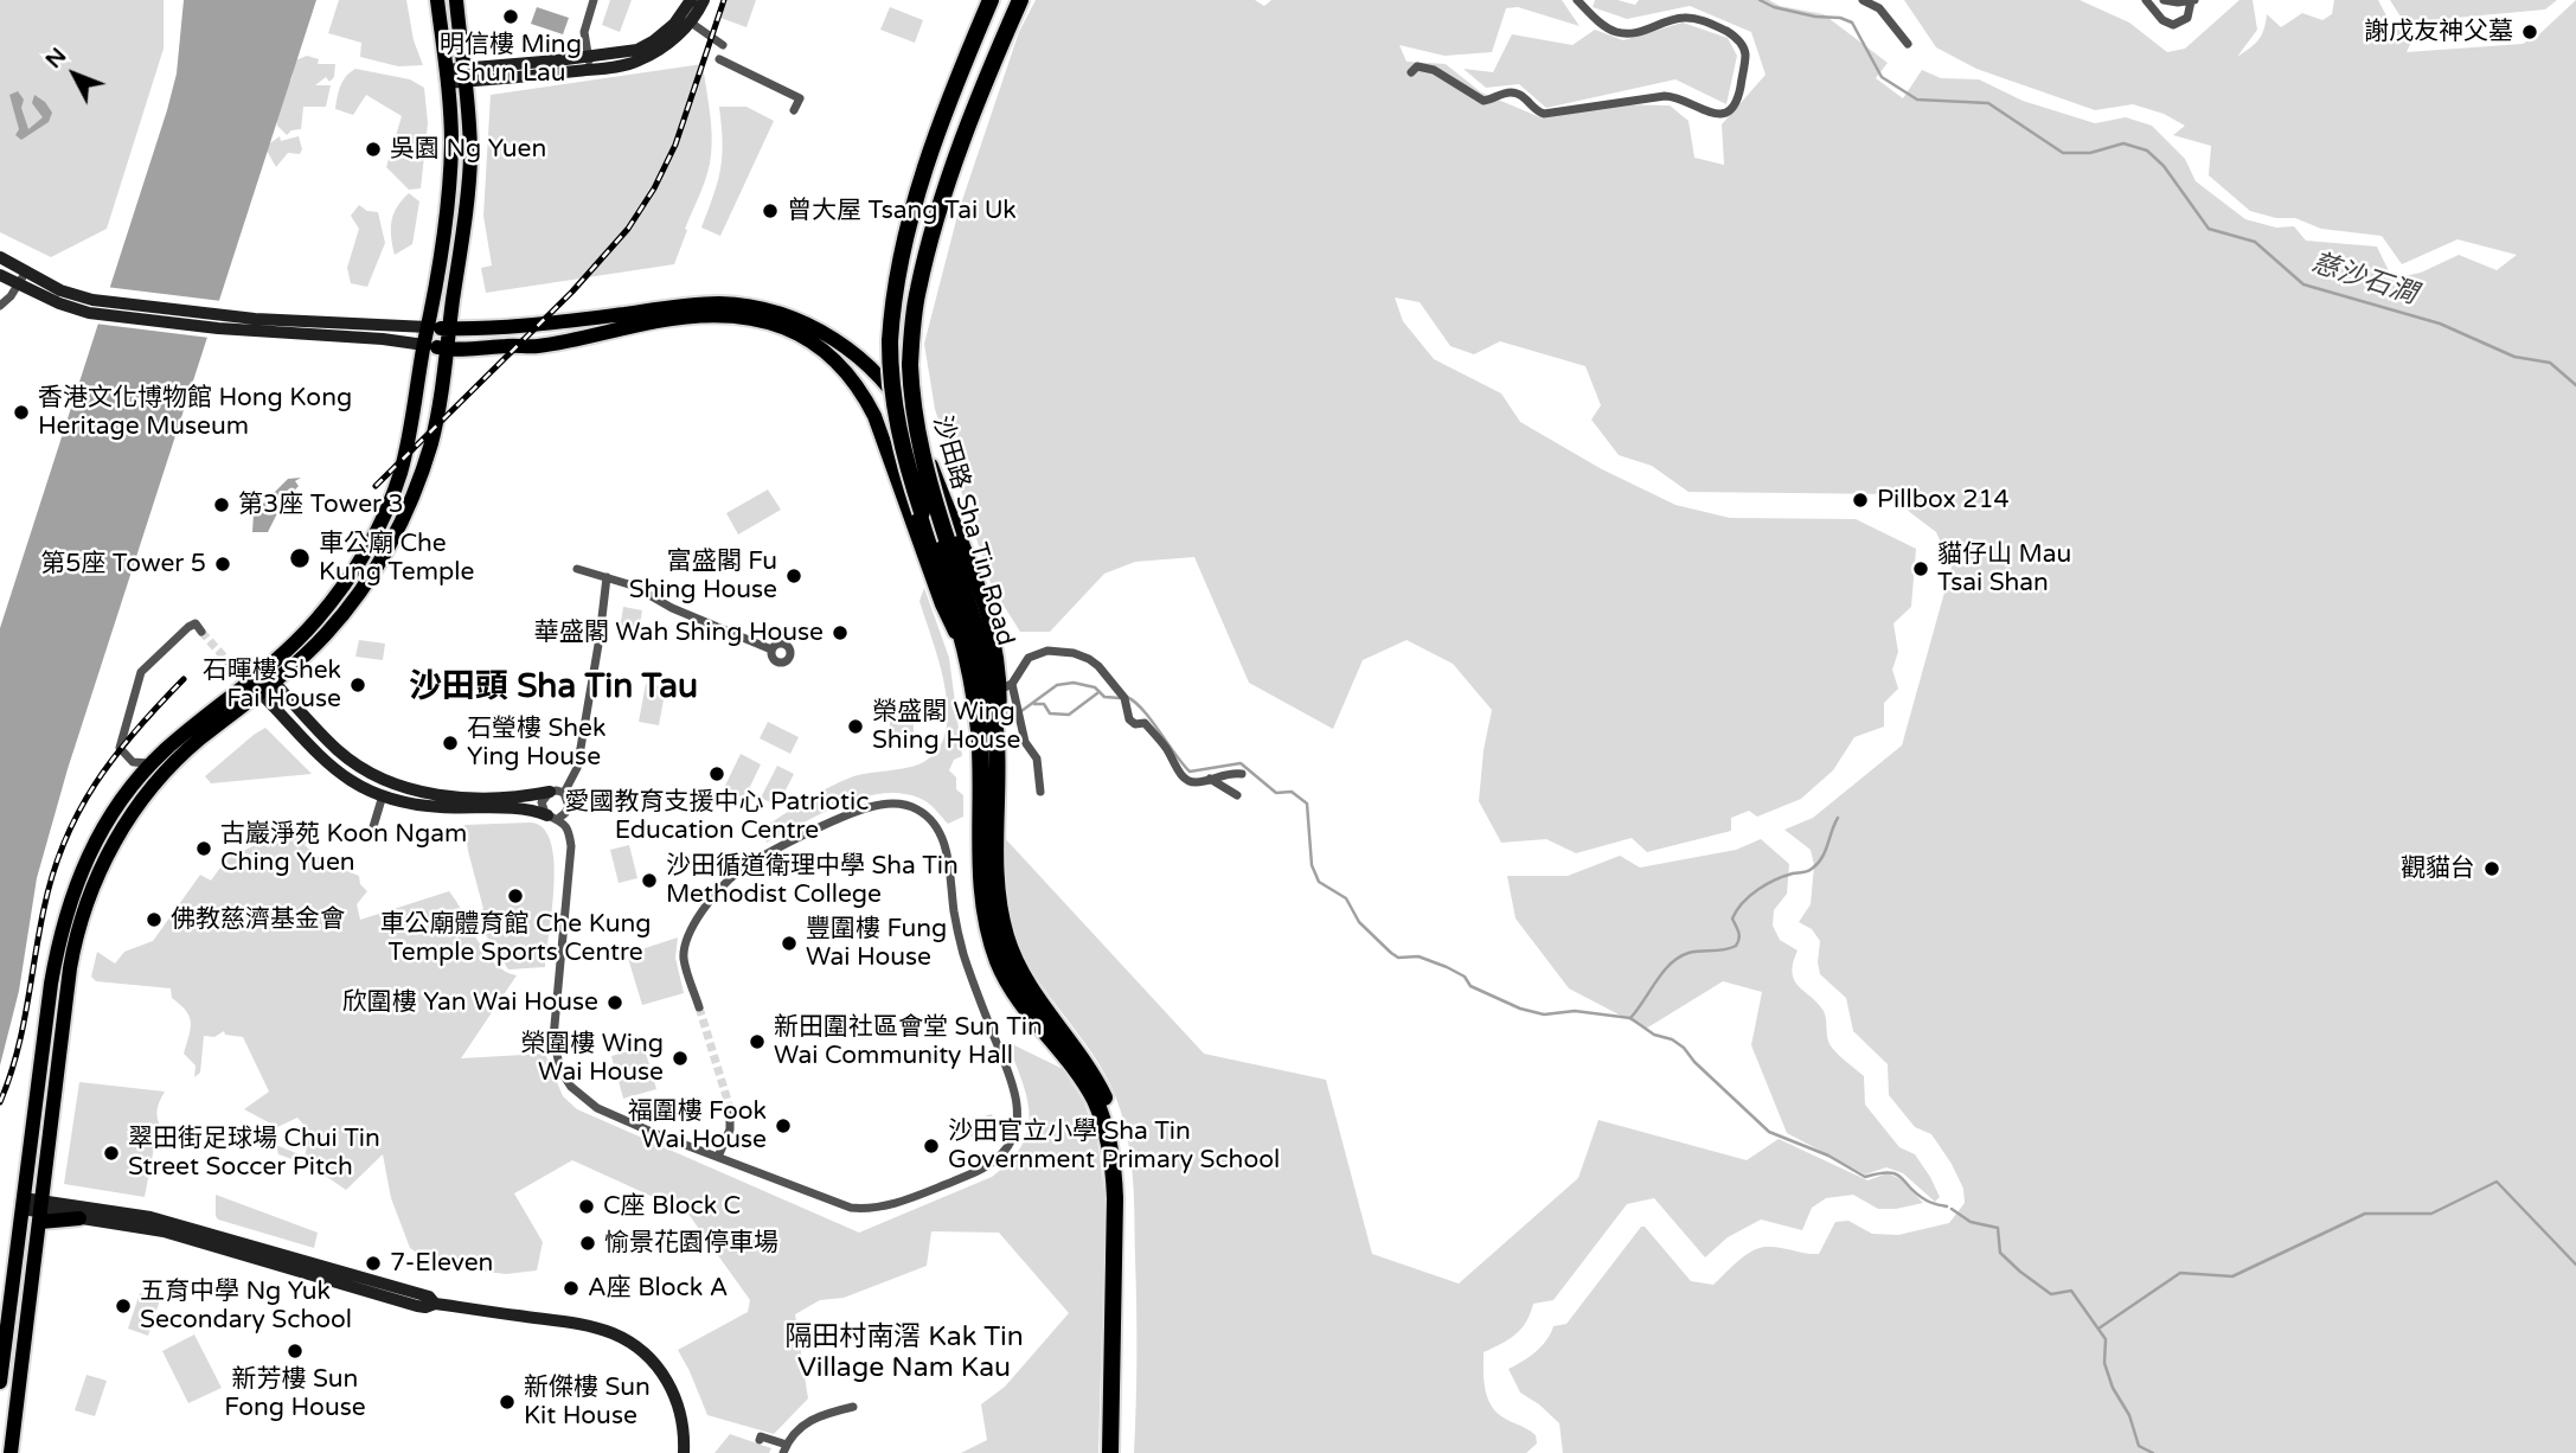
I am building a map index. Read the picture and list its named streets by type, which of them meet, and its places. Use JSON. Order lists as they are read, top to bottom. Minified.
{"streets":{"highway":["沙田路 Sha Tin Road"]},"districts":["沙田頭 Sha Tin Tau","隔田村南滘 Kak Tin Village Nam Kau"],"water":["慈沙石澗"],"places":["明信樓 Ming Shun Lau","謝戊友神父墓","吳園 Ng Yuen","曾大屋 Tsang Tai Uk","香港文化博物館 Hong Kong Heritage Museum","Pillbox 214","第3座 Tower 3","車公廟 Che Kung Temple","第5座 Tower 5","貓仔山 Mau Tsai Shan","富盛閣 Fu Shing House","華盛閣 Wah Shing House","石暉樓 Shek Fai House","榮盛閣 Wing Shing House","石瑩樓 Shek Ying House","愛國教育支援中心 Patriotic Education Centre","古巖淨苑 Koon Ngam Ching Yuen","觀貓台","沙田循道衛理中學 Sha Tin Methodist College","車公廟體育館 Che Kung Temple Sports Centre","佛教慈濟基金會","豐圍樓 Fung Wai House","欣圍樓 Yan Wai House","新田圍社區會堂 Sun Tin Wai Community Hall","榮圍樓 Wing Wai House","福圍樓 Fook Wai House","沙田官立小學 Sha Tin Government Primary School","翠田街足球場 Chui Tin Street Soccer Pitch","C座 Block C","愉景花園停車場","7-Eleven","A座 Block A","五育中學 Ng Yuk Secondary School","新芳樓 Sun Fong House","新傑樓 Sun Kit House"],"north":"top left"}
